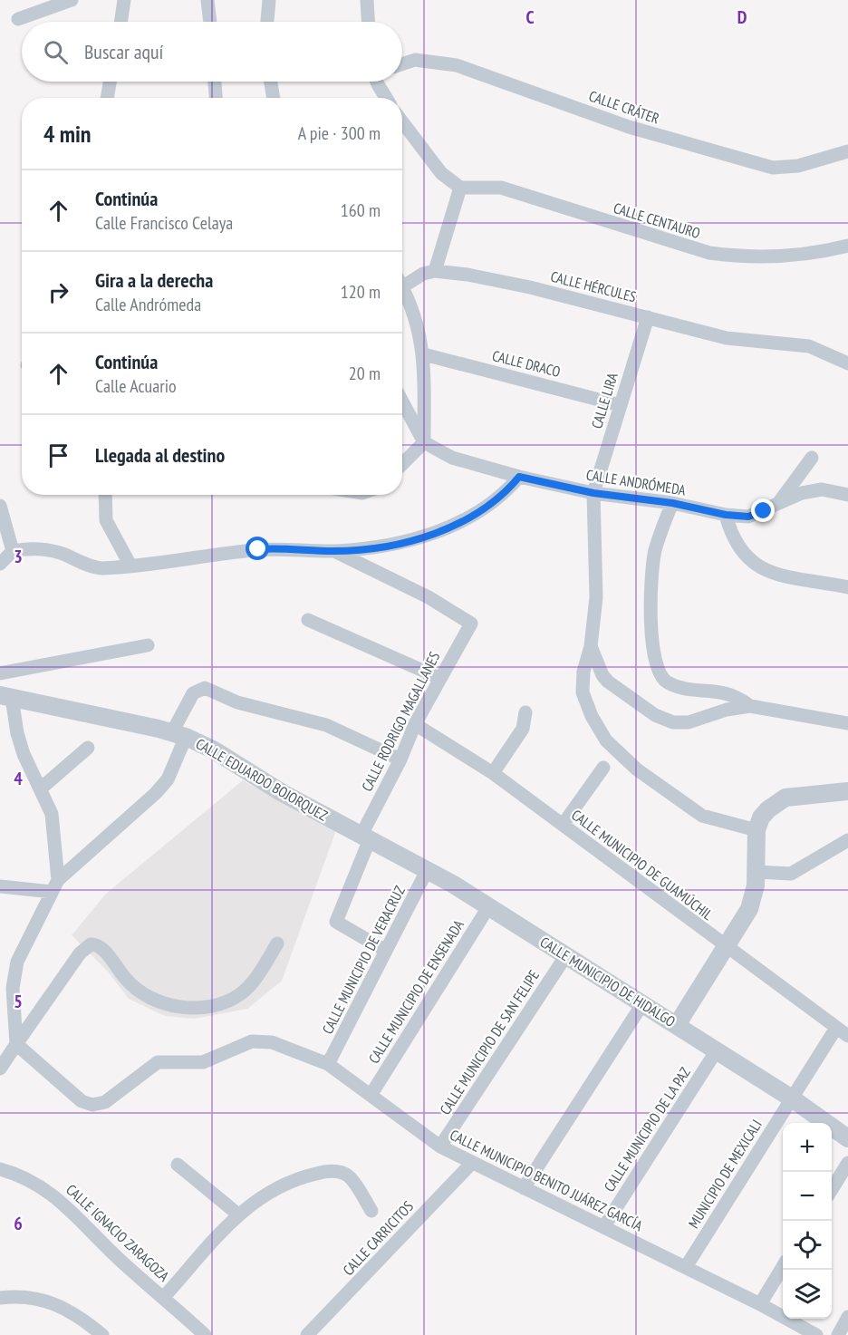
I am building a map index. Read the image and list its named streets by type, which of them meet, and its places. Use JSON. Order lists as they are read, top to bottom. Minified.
{"streets":{"street":["CALLE CRÁTER","CALLE CENTAURO","CALLE HÉRCULES","CALLE DRACO","CALLE LIRA","CALLE ANDRÓMEDA","CALLE RODRIGO MAGALLANES","CALLE EDUARDO BOJORQUEZ","CALLE MUNICIPIO DE GUAMÚCHIL","CALLE MUNICIPIO DE VERACRUZ","CALLE MUNICIPIO DE HIDALGO","CALLE MUNICIPIO DE ENSENADA","CALLE MUNICIPIO DE SAN FELIPE","CALLE MUNICIPIO DE LA PAZ","MUNICIPIO DE MEXICALI","CALLE MUNICIPIO BENITO JUÁREZ GARCÍA","CALLE IGNACIO ZARAGOZA","CALLE CARRICITOS"]},"crossings":[["CALLE HÉRCULES","CALLE LIRA"],["CALLE DRACO","CALLE LIRA"],["CALLE LIRA","CALLE ANDRÓMEDA"],["CALLE RODRIGO MAGALLANES","CALLE EDUARDO BOJORQUEZ"],["CALLE RODRIGO MAGALLANES","CALLE MUNICIPIO DE GUAMÚCHIL"],["CALLE RODRIGO MAGALLANES","CALLE MUNICIPIO DE VERACRUZ"],["CALLE RODRIGO MAGALLANES","CALLE MUNICIPIO DE HIDALGO"],["CALLE EDUARDO BOJORQUEZ","CALLE MUNICIPIO DE HIDALGO"],["CALLE MUNICIPIO DE GUAMÚCHIL","MUNICIPIO DE MEXICALI"],["CALLE MUNICIPIO DE VERACRUZ","CALLE MUNICIPIO DE HIDALGO"],["CALLE MUNICIPIO DE VERACRUZ","CALLE MUNICIPIO BENITO JUÁREZ GARCÍA"],["CALLE MUNICIPIO DE HIDALGO","CALLE MUNICIPIO DE ENSENADA"],["CALLE MUNICIPIO DE HIDALGO","CALLE MUNICIPIO DE SAN FELIPE"],["CALLE MUNICIPIO DE HIDALGO","CALLE MUNICIPIO DE LA PAZ"],["CALLE MUNICIPIO DE HIDALGO","MUNICIPIO DE MEXICALI"],["CALLE MUNICIPIO DE ENSENADA","CALLE MUNICIPIO BENITO JUÁREZ GARCÍA"],["CALLE MUNICIPIO DE SAN FELIPE","CALLE MUNICIPIO BENITO JUÁREZ GARCÍA"],["CALLE MUNICIPIO DE LA PAZ","CALLE MUNICIPIO BENITO JUÁREZ GARCÍA"],["MUNICIPIO DE MEXICALI","CALLE MUNICIPIO BENITO JUÁREZ GARCÍA"],["CALLE MUNICIPIO BENITO JUÁREZ GARCÍA","CALLE CARRICITOS"]],"page":{"search":"Buscar aquí","heading":["4 min","A pie · 300 m"],"list":[["Continúa","Calle Francisco Celaya","160 m"],["Gira a la derecha","Calle Andrómeda","120 m"],["Continúa","Calle Acuario","20 m"],"Llegada al destino"],"map_buttons":["+","−"]},"grid":{"columns":["C","D"],"rows":["3","4","5","6"]}}
